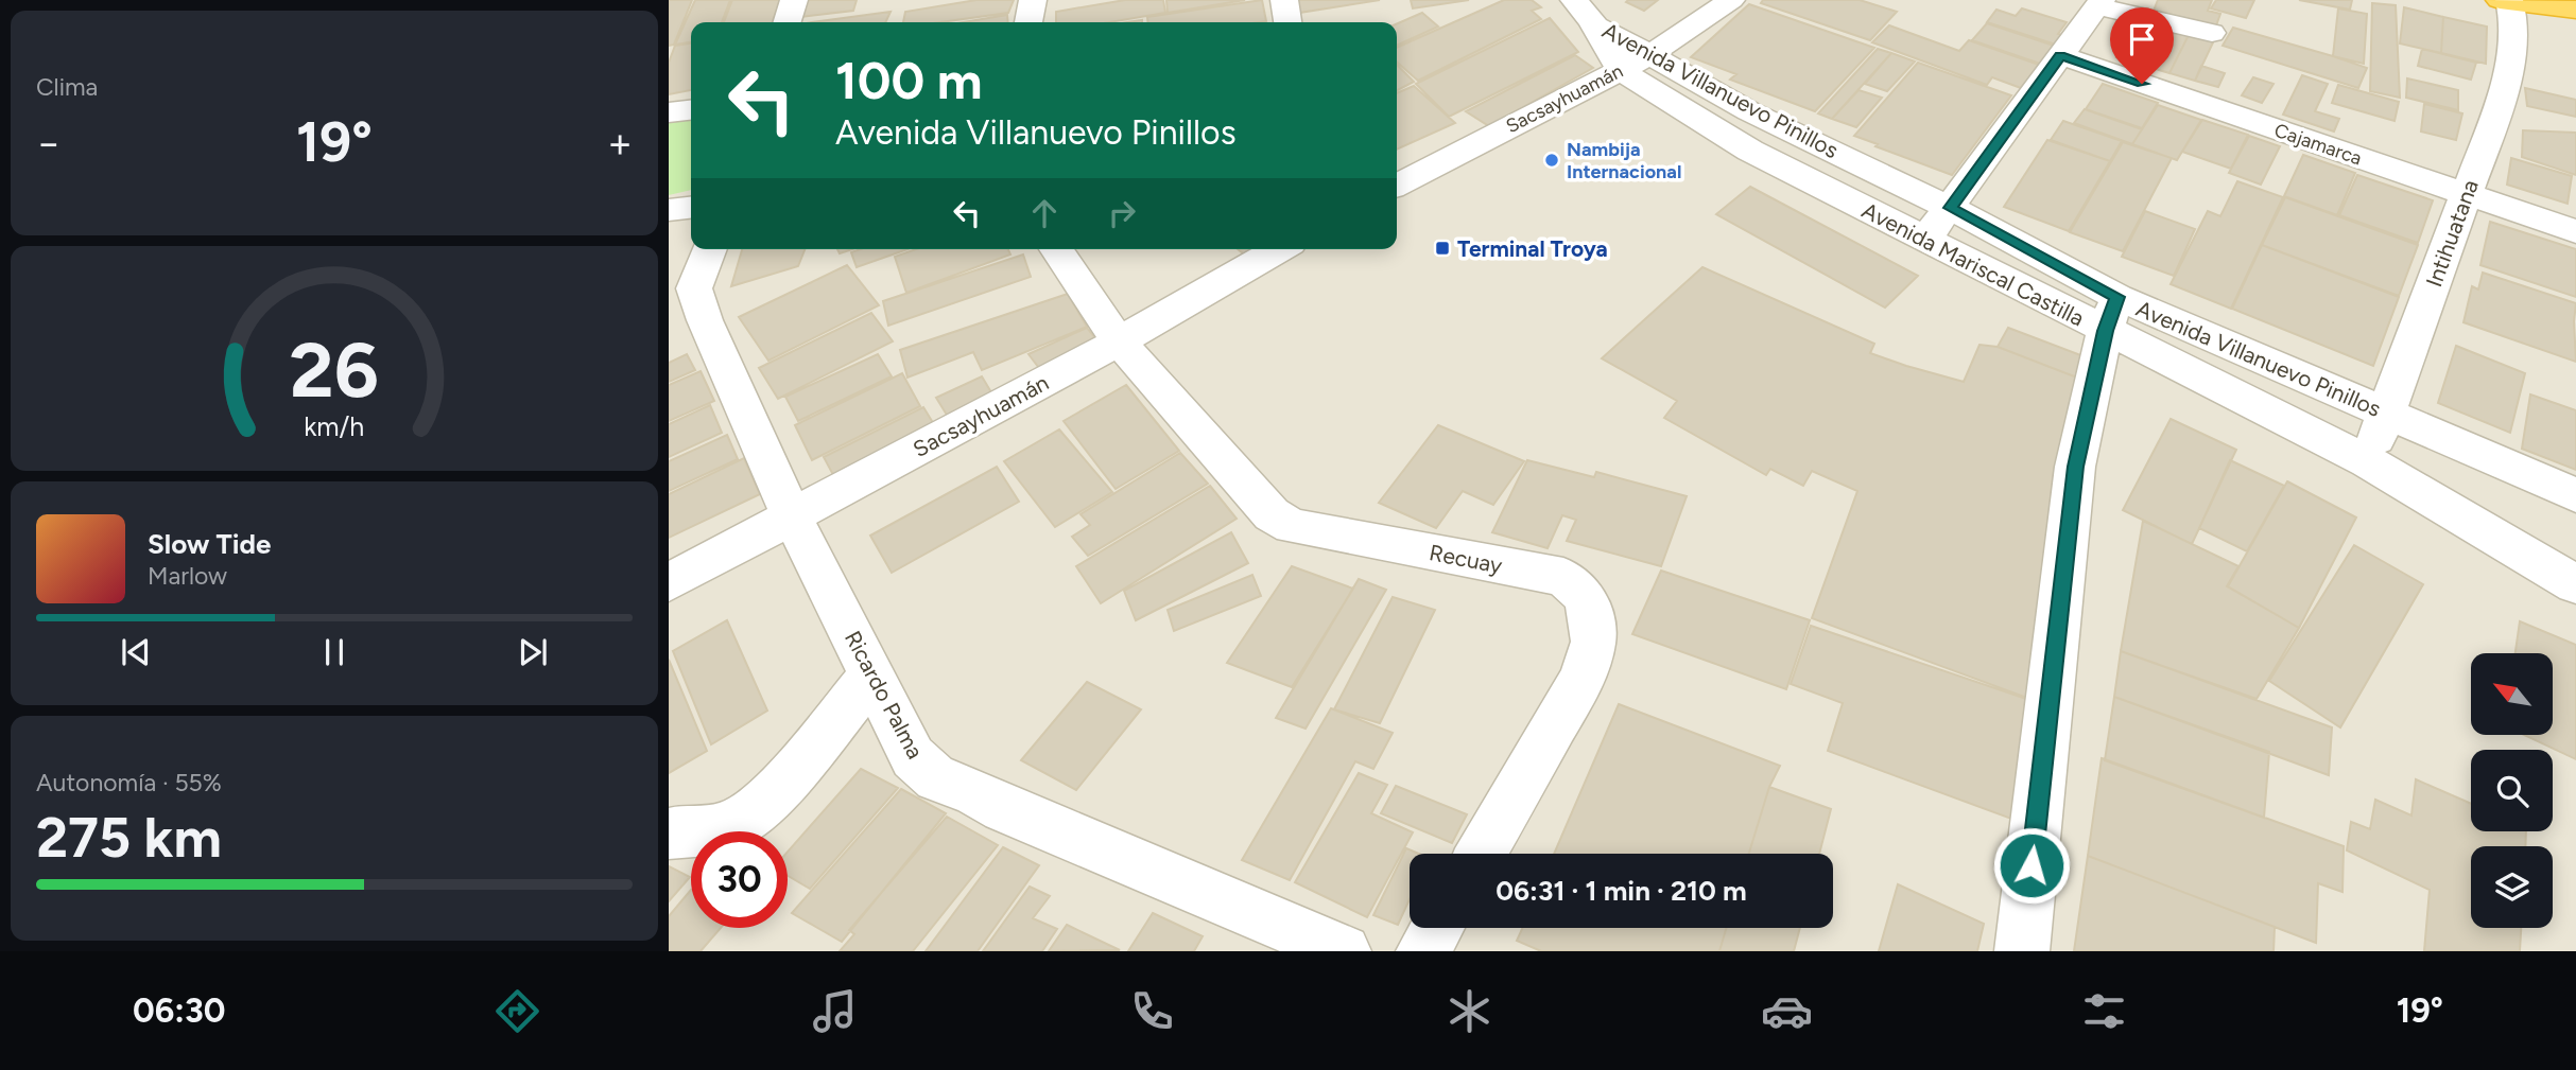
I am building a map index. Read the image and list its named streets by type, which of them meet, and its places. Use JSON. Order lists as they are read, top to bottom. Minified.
{"streets":{"street":["Avenida Villanuevo Pinillos","Sacsayhuamán","Cajamarca","Intihuatana","Avenida Mariscal Castilla","Recuay","Ricardo Palma"]},"crossings":[["Avenida Villanuevo Pinillos","Sacsayhuamán"],["Avenida Villanuevo Pinillos","Intihuatana"],["Avenida Villanuevo Pinillos","Avenida Mariscal Castilla"],["Sacsayhuamán","Avenida Mariscal Castilla"],["Sacsayhuamán","Recuay"],["Sacsayhuamán","Ricardo Palma"],["Cajamarca","Intihuatana"],["Intihuatana","Avenida Mariscal Castilla"]],"places":{"other":["Nambija Internacional"],"transit":["Terminal Troya"]},"north":"top left","page":{"tile":["Clima",["Autonomía · 55%","275 km"]],"turn":["100 m","Avenida Villanuevo Pinillos"],"heat":["−","19°","+"],"song":["Slow Tide","Marlow"],"limit":"30","trip":"06:31 · 1 min · 210 m","tabs":["06:30","19°"],"gauge":["26","km/h"]}}
